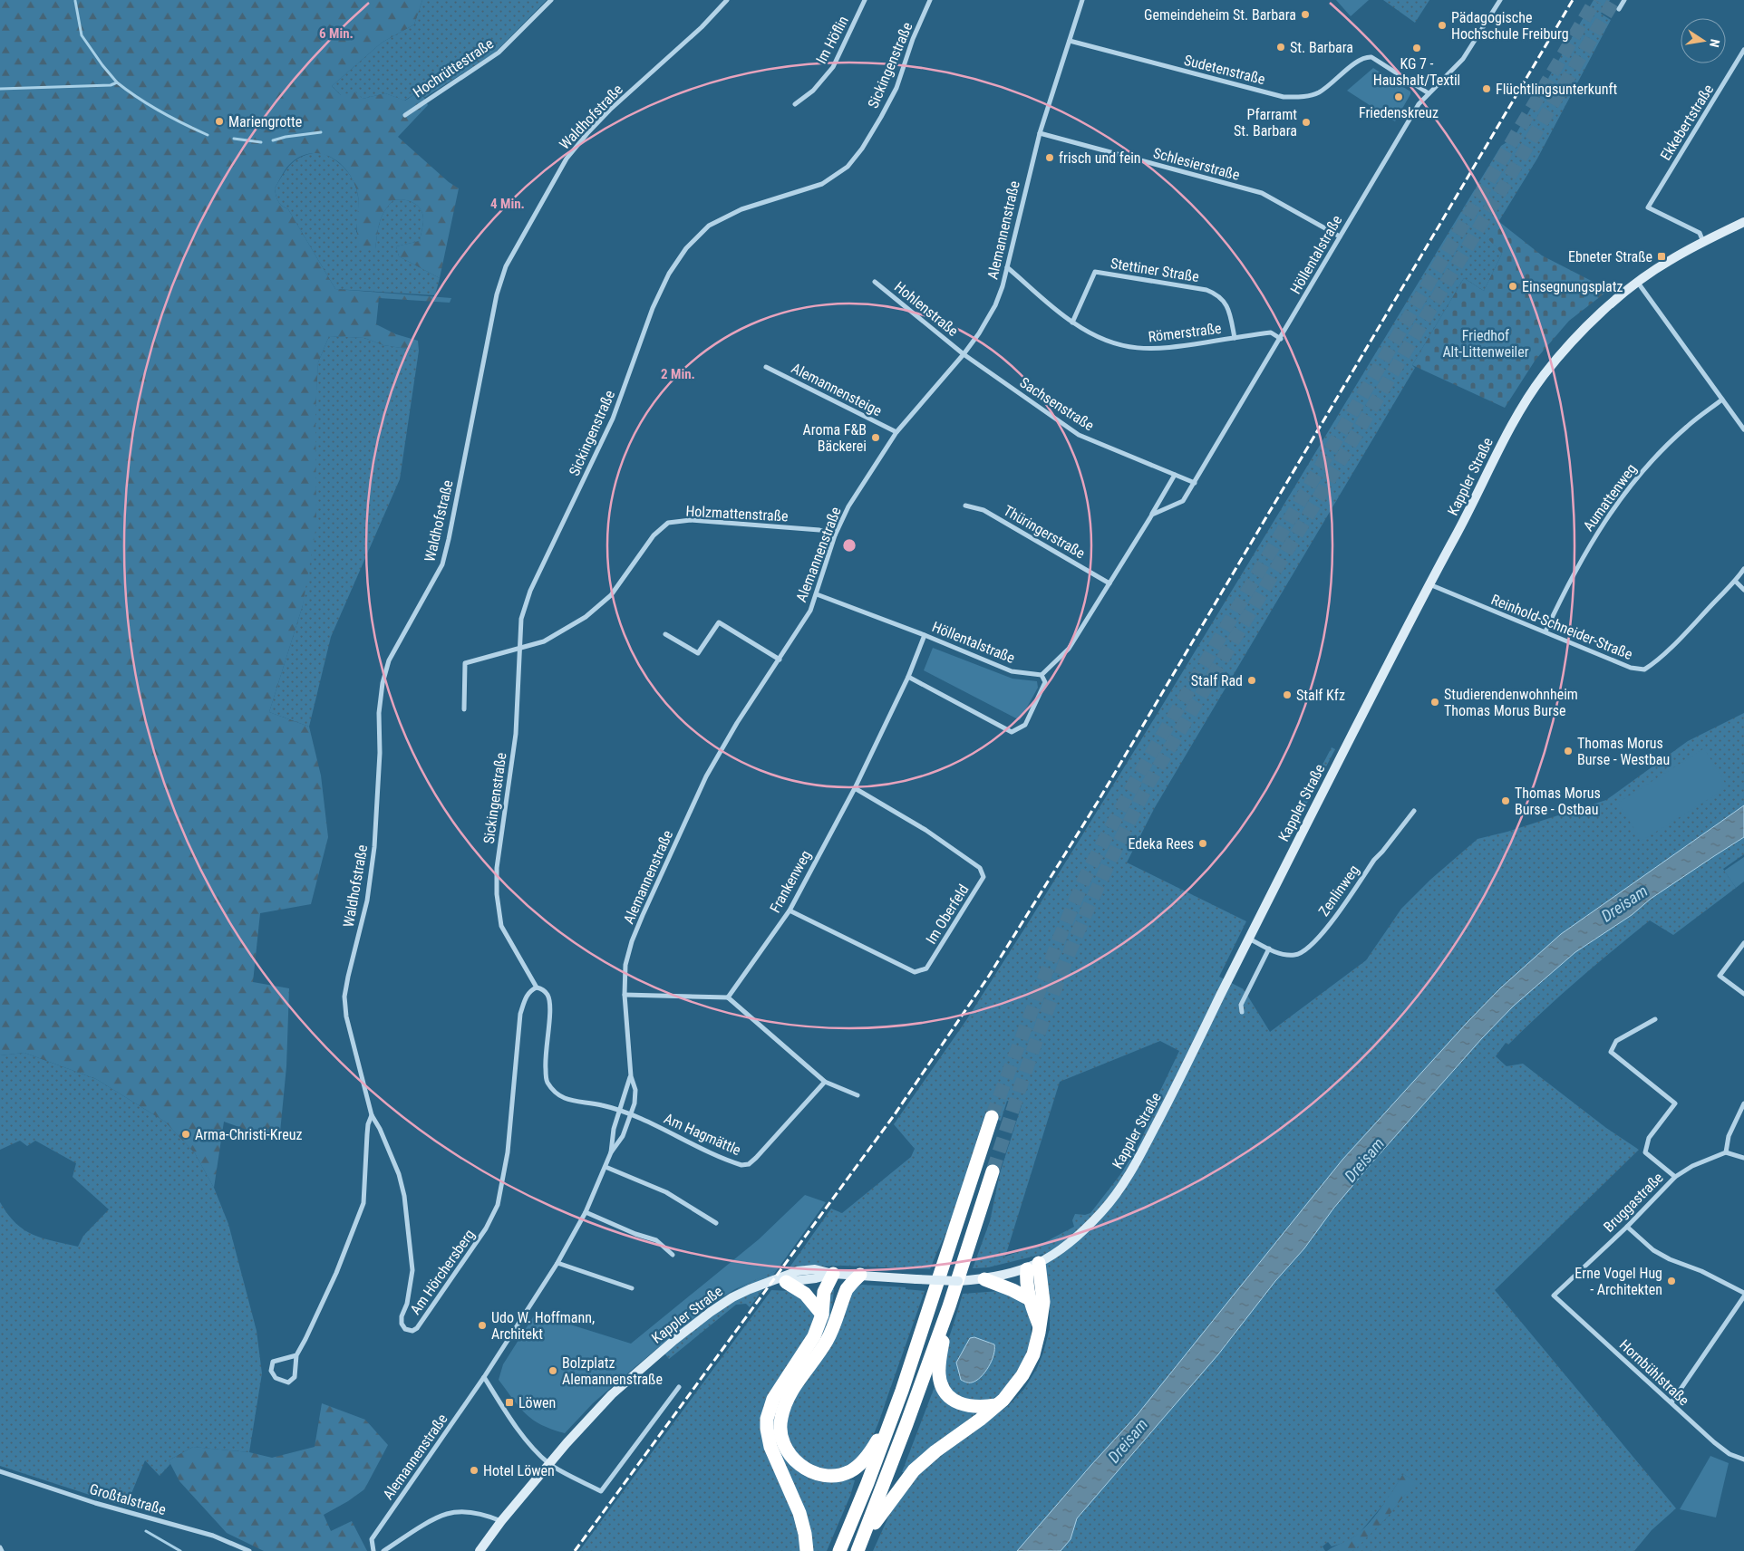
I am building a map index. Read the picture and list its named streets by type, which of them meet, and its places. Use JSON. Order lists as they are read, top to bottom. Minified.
{"streets":{"street":["Im Höflin","Sickingenstraße","Hochrüttestraße","Sudetenstraße","Waldhofstraße","Ekkebertstraße","Schlesierstraße","Alemannenstraße","Höllentalstraße","Stettiner Straße","Hohlenstraße","Römerstraße","Alemannensteige","Sachsenstraße","Kappler Straße","Aumattenweg","Holzmattenstraße","Thüringerstraße","Reinhold-Schneider-Straße","Frankenweg","Zenlinweg","Im Oberfeld","Am Hagmättle","Bruggastraße","Am Hörchersberg","Hornbühlstraße","Großtalstraße"]},"crossings":[["Sickingenstraße","Holzmattenstraße"],["Sickingenstraße","Am Hörchersberg"],["Sudetenstraße","Alemannenstraße"],["Sudetenstraße","Höllentalstraße"],["Waldhofstraße","Am Hörchersberg"],["Ekkebertstraße","Kappler Straße"],["Schlesierstraße","Alemannenstraße"],["Schlesierstraße","Höllentalstraße"],["Alemannenstraße","Höllentalstraße"],["Alemannenstraße","Hohlenstraße"],["Alemannenstraße","Römerstraße"],["Alemannenstraße","Alemannensteige"],["Alemannenstraße","Sachsenstraße"],["Alemannenstraße","Holzmattenstraße"],["Alemannenstraße","Am Hagmättle"],["Höllentalstraße","Römerstraße"],["Höllentalstraße","Sachsenstraße"],["Höllentalstraße","Frankenweg"],["Stettiner Straße","Römerstraße"],["Hohlenstraße","Sachsenstraße"],["Kappler Straße","Reinhold-Schneider-Straße"],["Kappler Straße","Zenlinweg"],["Aumattenweg","Reinhold-Schneider-Straße"],["Frankenweg","Im Oberfeld"],["Bruggastraße","Hornbühlstraße"]],"water":["Dreisam"],"parks":["Friedhof Alt-Littenweiler"],"places":{"other":["Gemeindeheim St. Barbara","Pädagogische Hochschule Freiburg","St. Barbara","KG 7 - Haushalt/Textil","Flüchtlingsunterkunft","Friedenskreuz","Mariengrotte","Pfarramt St. Barbara","frisch und fein","Einsegnungsplatz","Aroma F&B Bäckerei","Stalf Rad","Stalf Kfz","Studierendenwohnheim Thomas Morus Burse","Thomas Morus Burse - Westbau","Thomas Morus Burse - Ostbau","Edeka Rees","Arma-Christi-Kreuz","Erne Vogel Hug - Architekten","Udo W. Hoffmann, Architekt","Bolzplatz Alemannenstraße","Hotel Löwen"],"transit":["Ebneter Straße","Löwen"]},"north":"right","rings":["6 Min.","4 Min.","2 Min."]}
